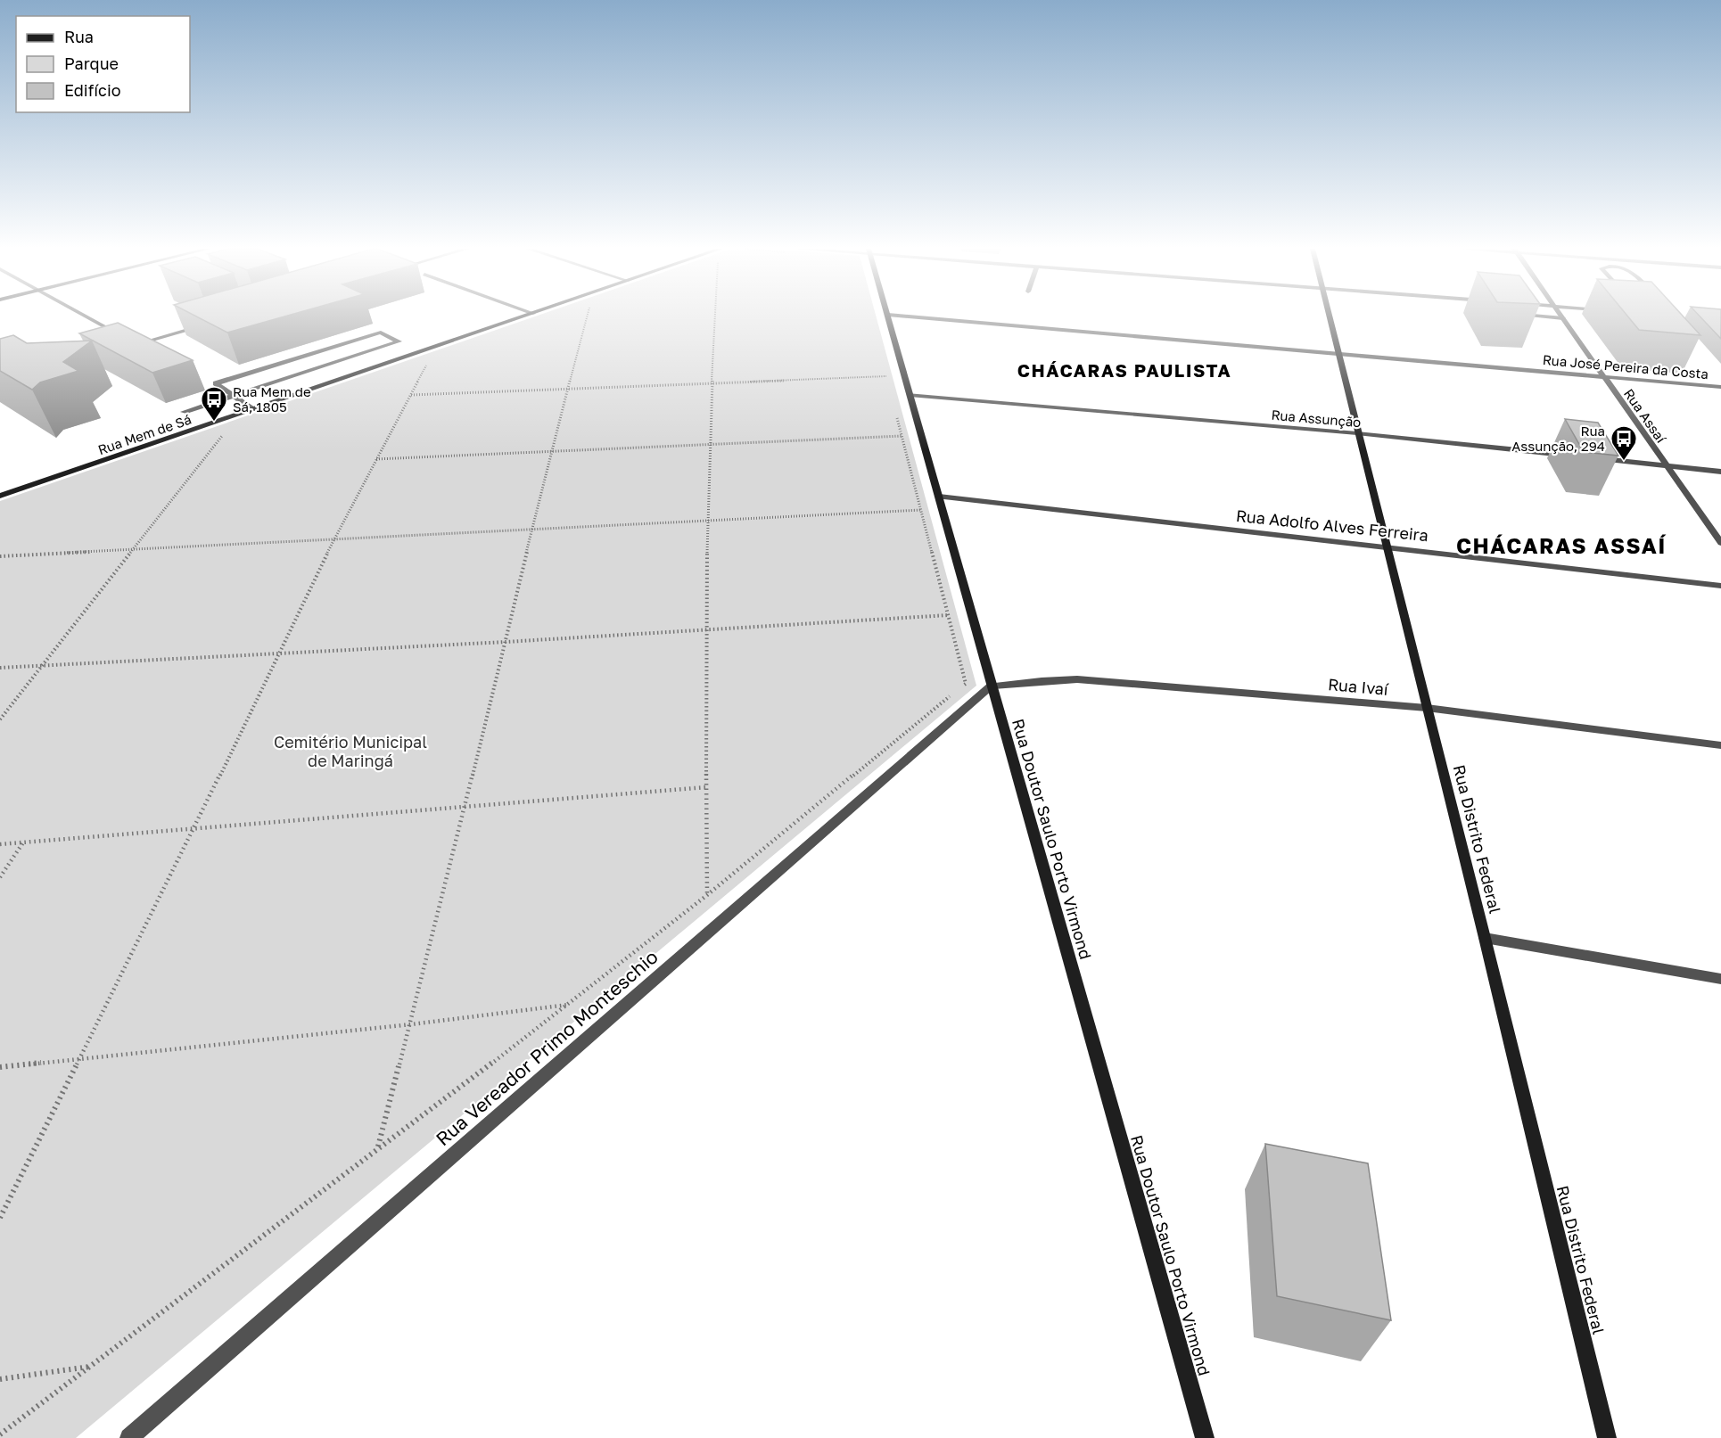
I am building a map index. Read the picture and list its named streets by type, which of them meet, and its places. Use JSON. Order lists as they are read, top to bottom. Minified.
{"streets":{"street":["Rua José Pereira da Costa","Rua Assaí","Rua Assunção","Rua Mem de Sá","Rua Adolfo Alves Ferreira","Rua Ivaí","Rua Doutor Saulo Porto Virmond","Rua Distrito Federal","Rua Vereador Primo Monteschio"]},"crossings":[["Rua José Pereira da Costa","Rua Assaí"],["Rua José Pereira da Costa","Rua Distrito Federal"],["Rua Assunção","Rua Doutor Saulo Porto Virmond"],["Rua Assunção","Rua Distrito Federal"],["Rua Adolfo Alves Ferreira","Rua Doutor Saulo Porto Virmond"],["Rua Adolfo Alves Ferreira","Rua Distrito Federal"],["Rua Ivaí","Rua Doutor Saulo Porto Virmond"],["Rua Ivaí","Rua Distrito Federal"],["Rua Ivaí","Rua Vereador Primo Monteschio"],["Rua Doutor Saulo Porto Virmond","Rua Vereador Primo Monteschio"]],"districts":["CHÁCARAS PAULISTA","CHÁCARAS ASSAÍ"],"parks":["Cemitério Municipal de Maringá"],"places":{"bus stop":["Rua Mem de Sá, 1805","Rua Assunção, 294"]},"legend":["Rua","Parque","Edifício"]}
